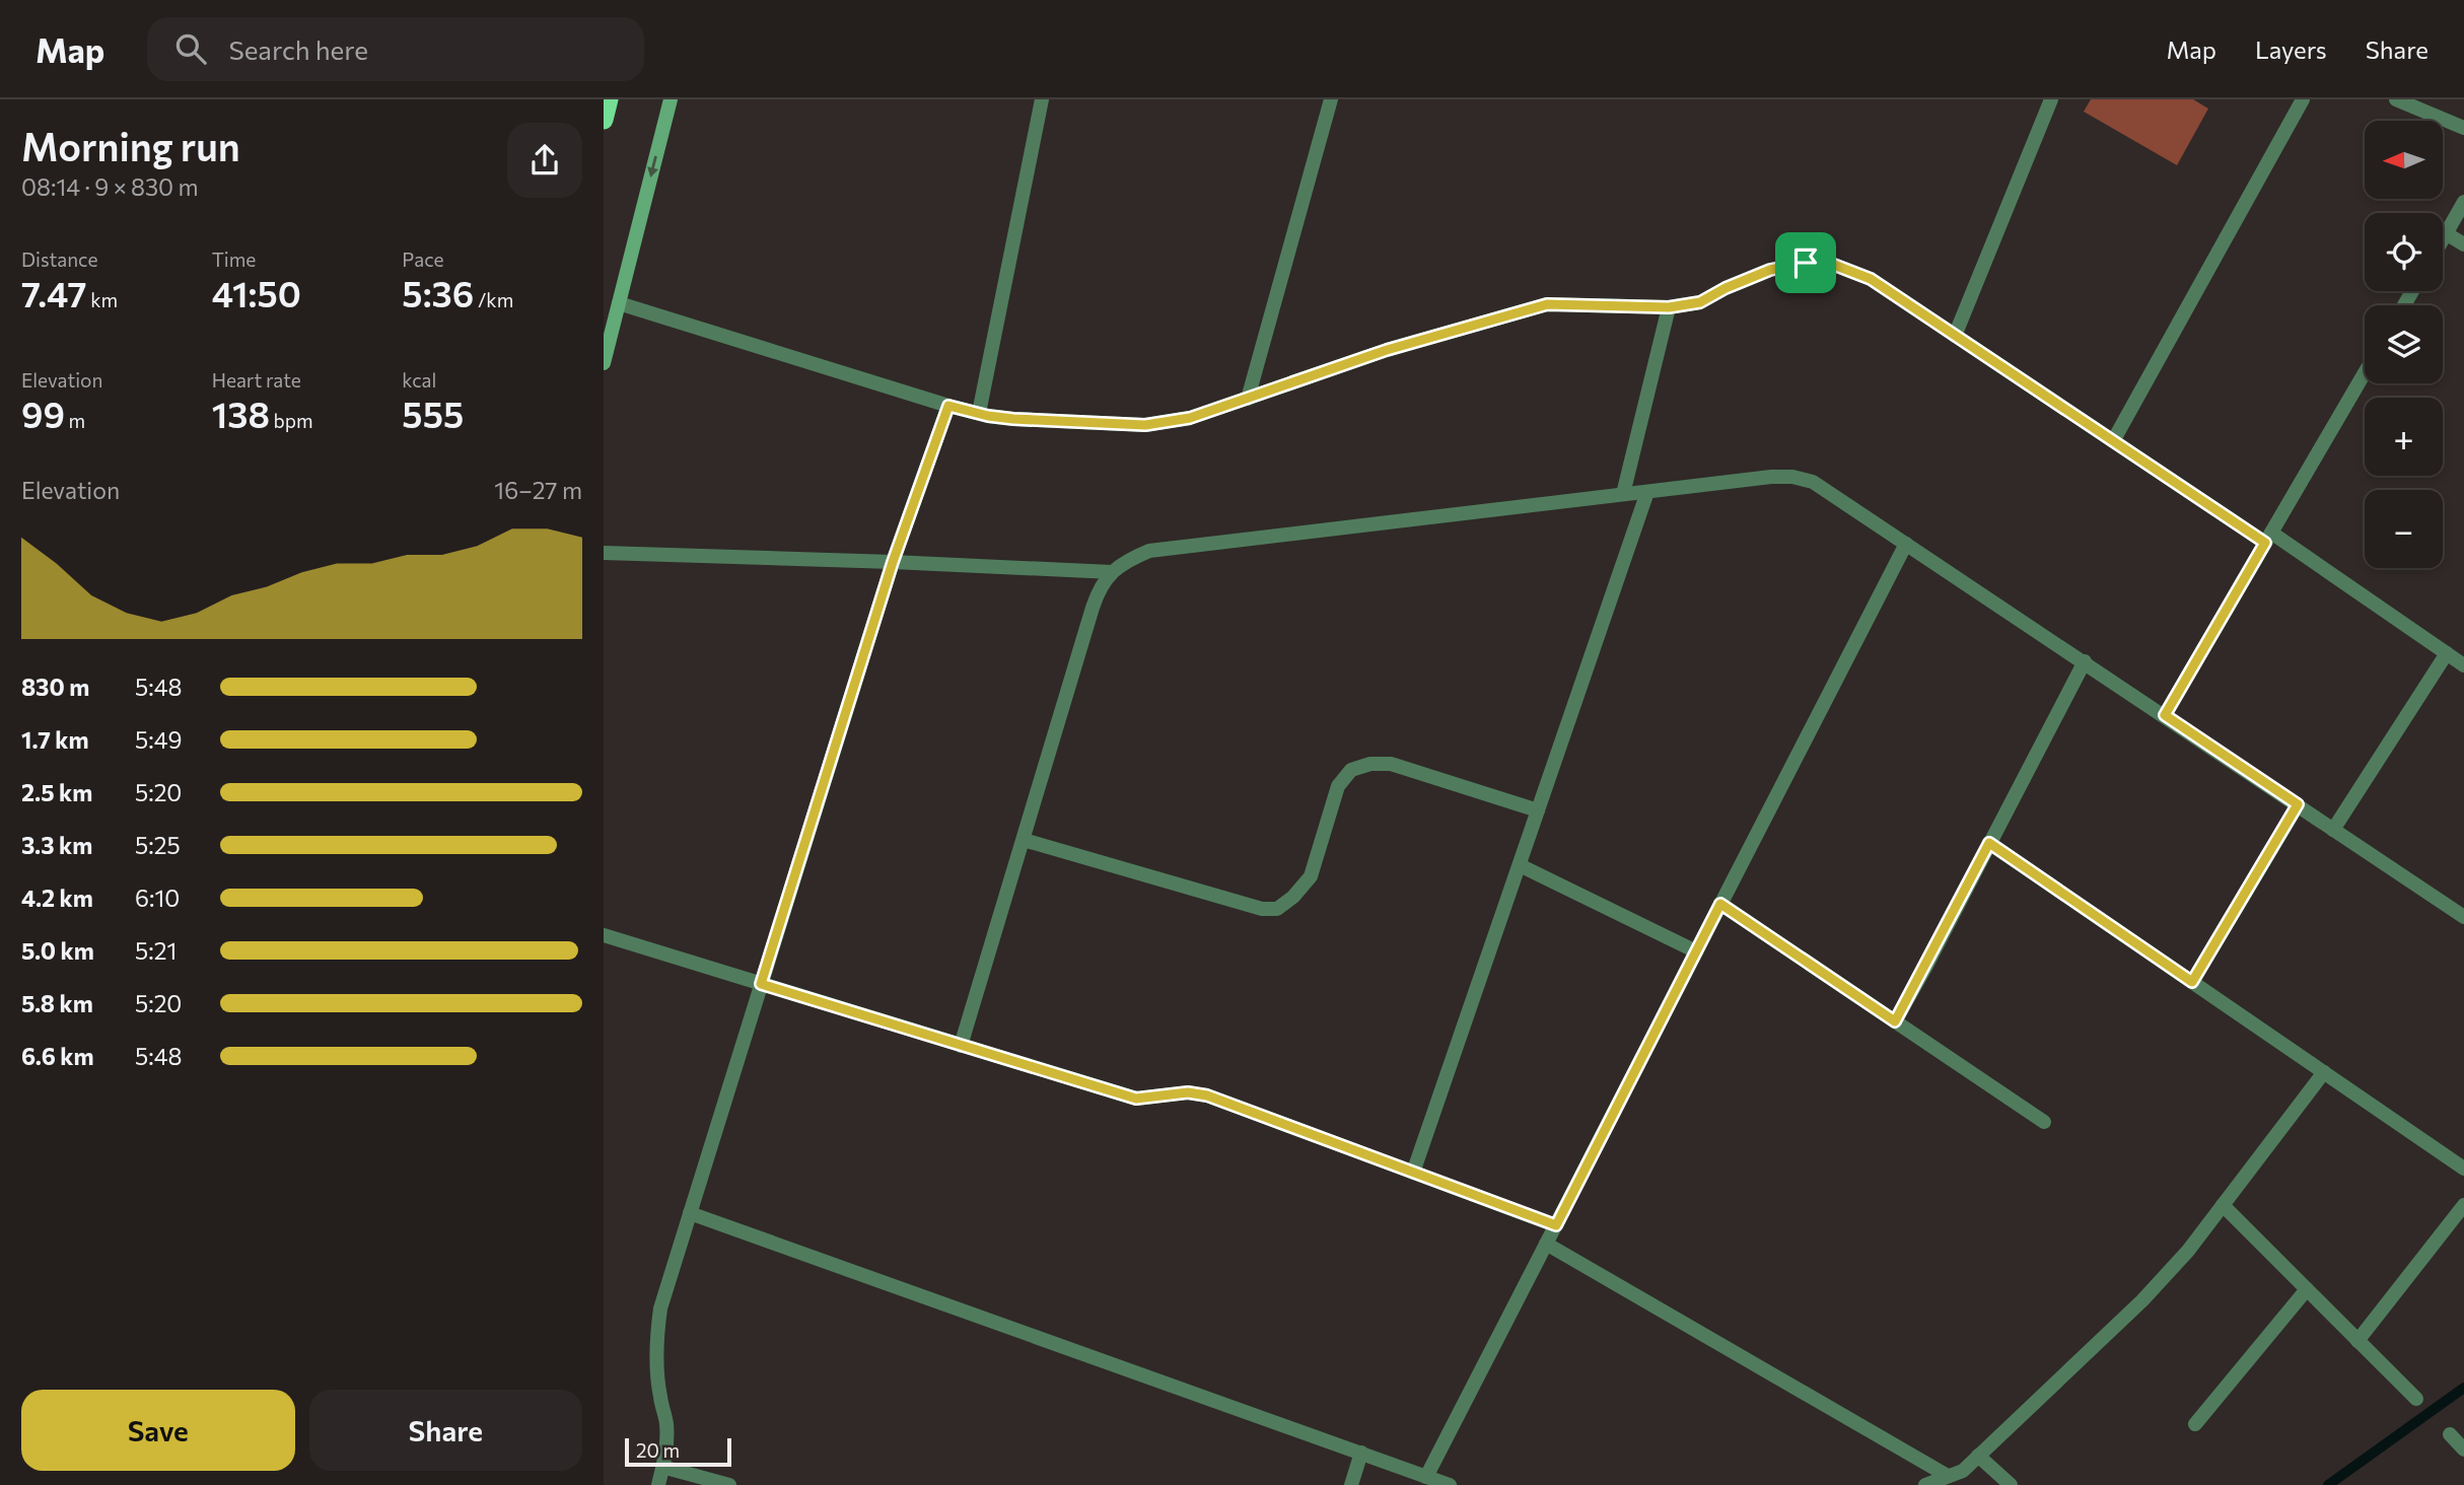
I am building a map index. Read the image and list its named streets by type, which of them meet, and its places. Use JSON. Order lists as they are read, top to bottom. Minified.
{"scale_bar":"20 m","north":"left","page":{"header":"Map","search":"Search here","nav":["Map","Layers","Share"],"heading":["Morning run","08:14 · 9 × 830 m"],"map_buttons":["+","−"],"stats":[["Distance","7.47 km"],["Time","41:50"],["Pace","5:36 /km"],["Elevation","99 m"],["Heart rate","138 bpm"],["kcal","555"]],"chart":["Elevation","16–27 m"],"list":[{"name":"830 m","note":"5:48"},{"name":"1.7 km","note":"5:49"},{"name":"2.5 km","note":"5:20"},{"name":"3.3 km","note":"5:25"},{"name":"4.2 km","note":"6:10"},{"name":"5.0 km","note":"5:21"},{"name":"5.8 km","note":"5:20"},{"name":"6.6 km","note":"5:48"}],"buttons":["Save","Share"],"scale":"20 m"}}
